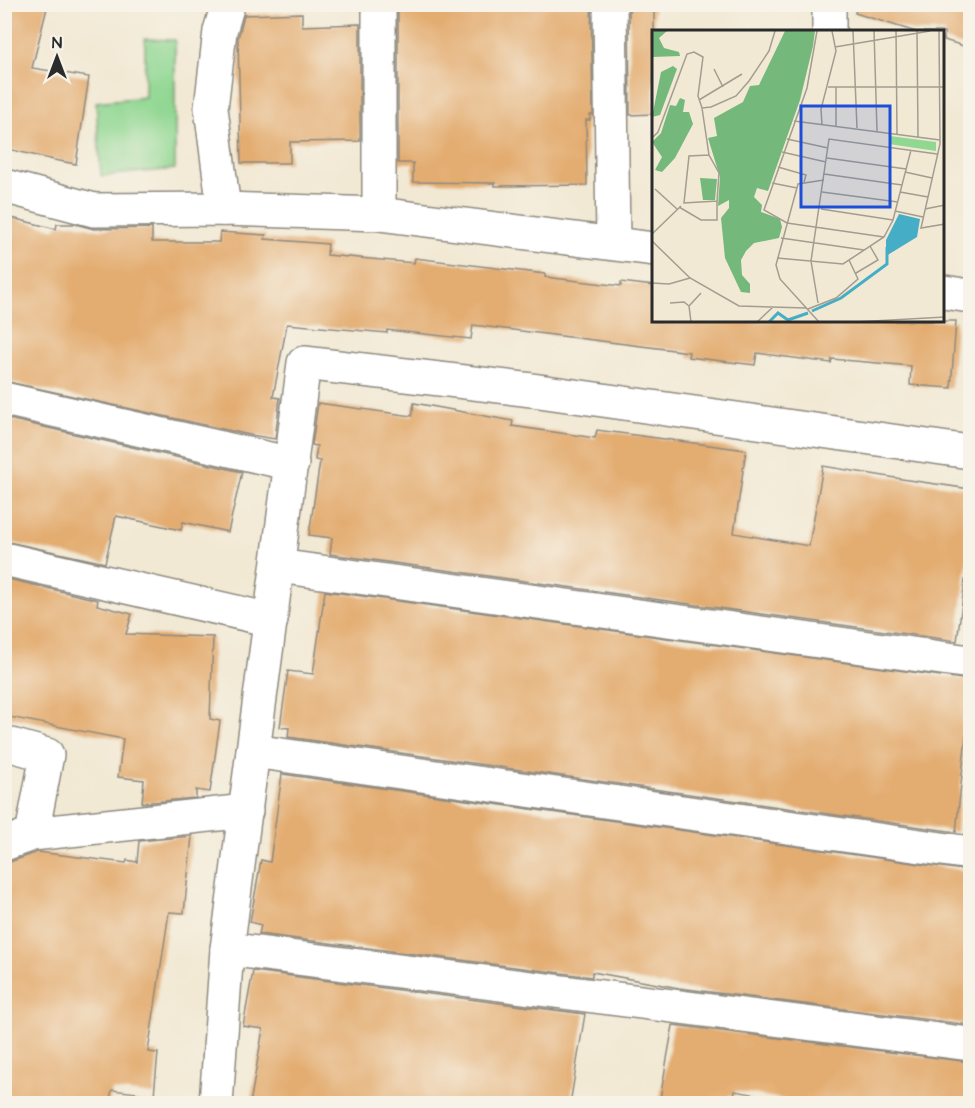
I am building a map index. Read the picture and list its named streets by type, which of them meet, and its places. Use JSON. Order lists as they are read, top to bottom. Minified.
{"north":"top"}
